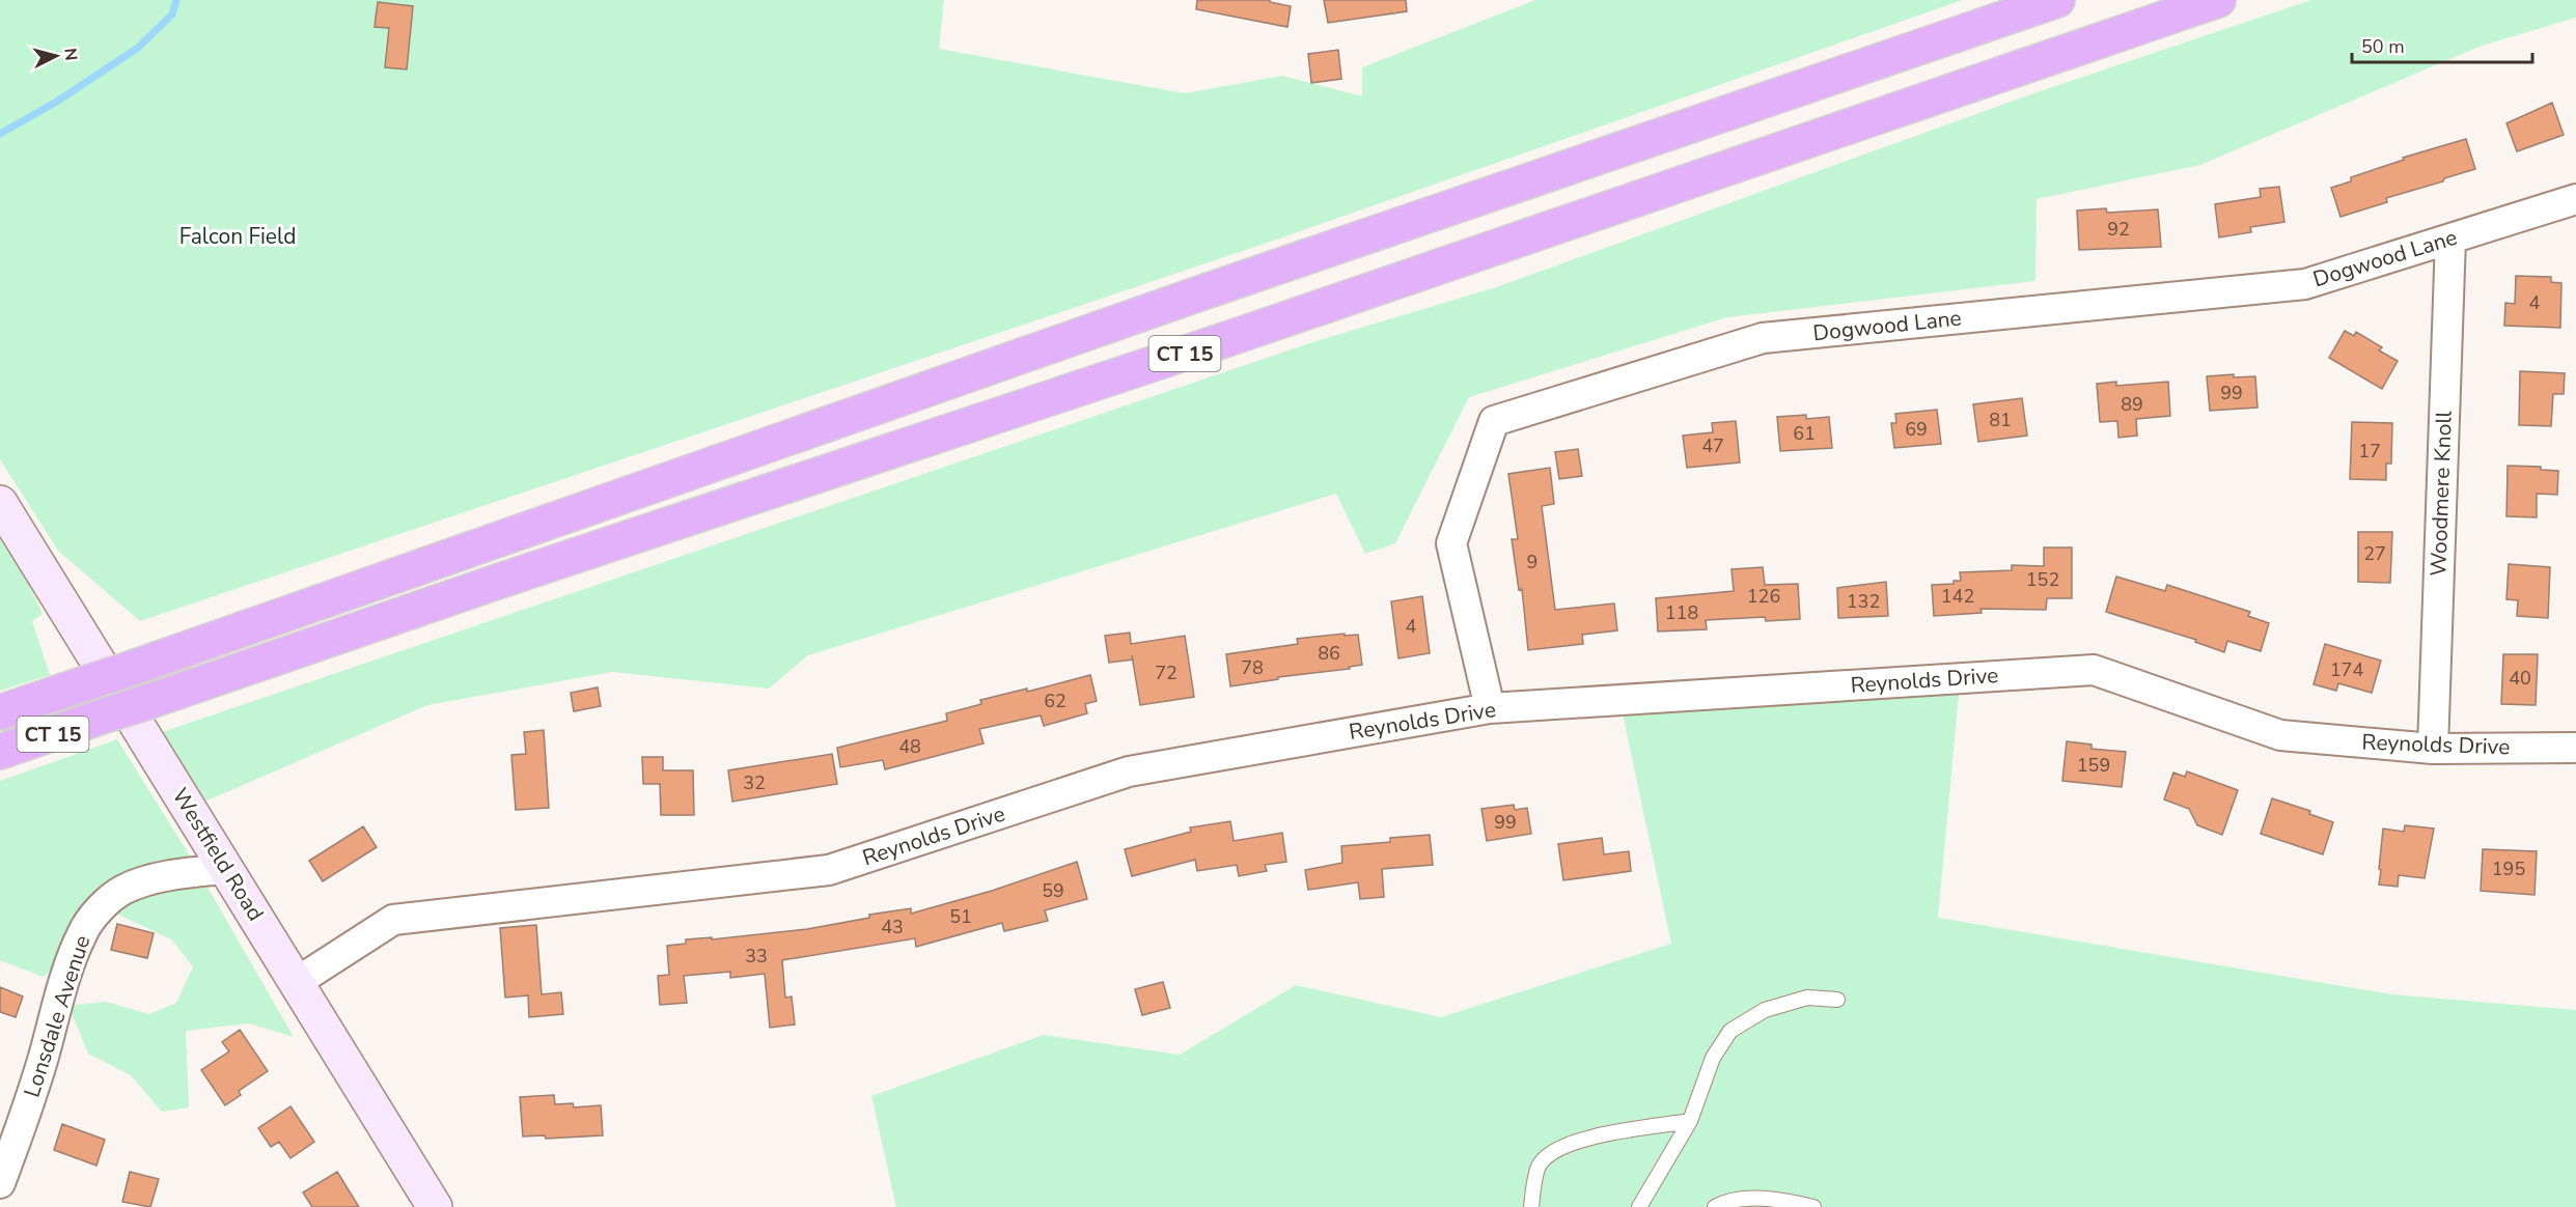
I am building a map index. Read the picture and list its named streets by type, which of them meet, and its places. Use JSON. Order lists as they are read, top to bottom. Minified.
{"streets":{"highway":["CT 15"],"street":["Dogwood Lane","Woodmere Knoll","Reynolds Drive","Westfield Road","Lonsdale Avenue"]},"crossings":[["Dogwood Lane","Woodmere Knoll"],["Dogwood Lane","Reynolds Drive"],["Woodmere Knoll","Reynolds Drive"],["Reynolds Drive","Westfield Road"],["Westfield Road","Lonsdale Avenue"]],"parks":["Falcon Field"],"house_numbers":["92","4","99","89","81","69","61","47","17","27","9","152","126","142","132","118","4","86","78","174","72","40","62","48","159","32","99","195","59","51","43","33"],"scale_bar":"50 m","north":"right"}
